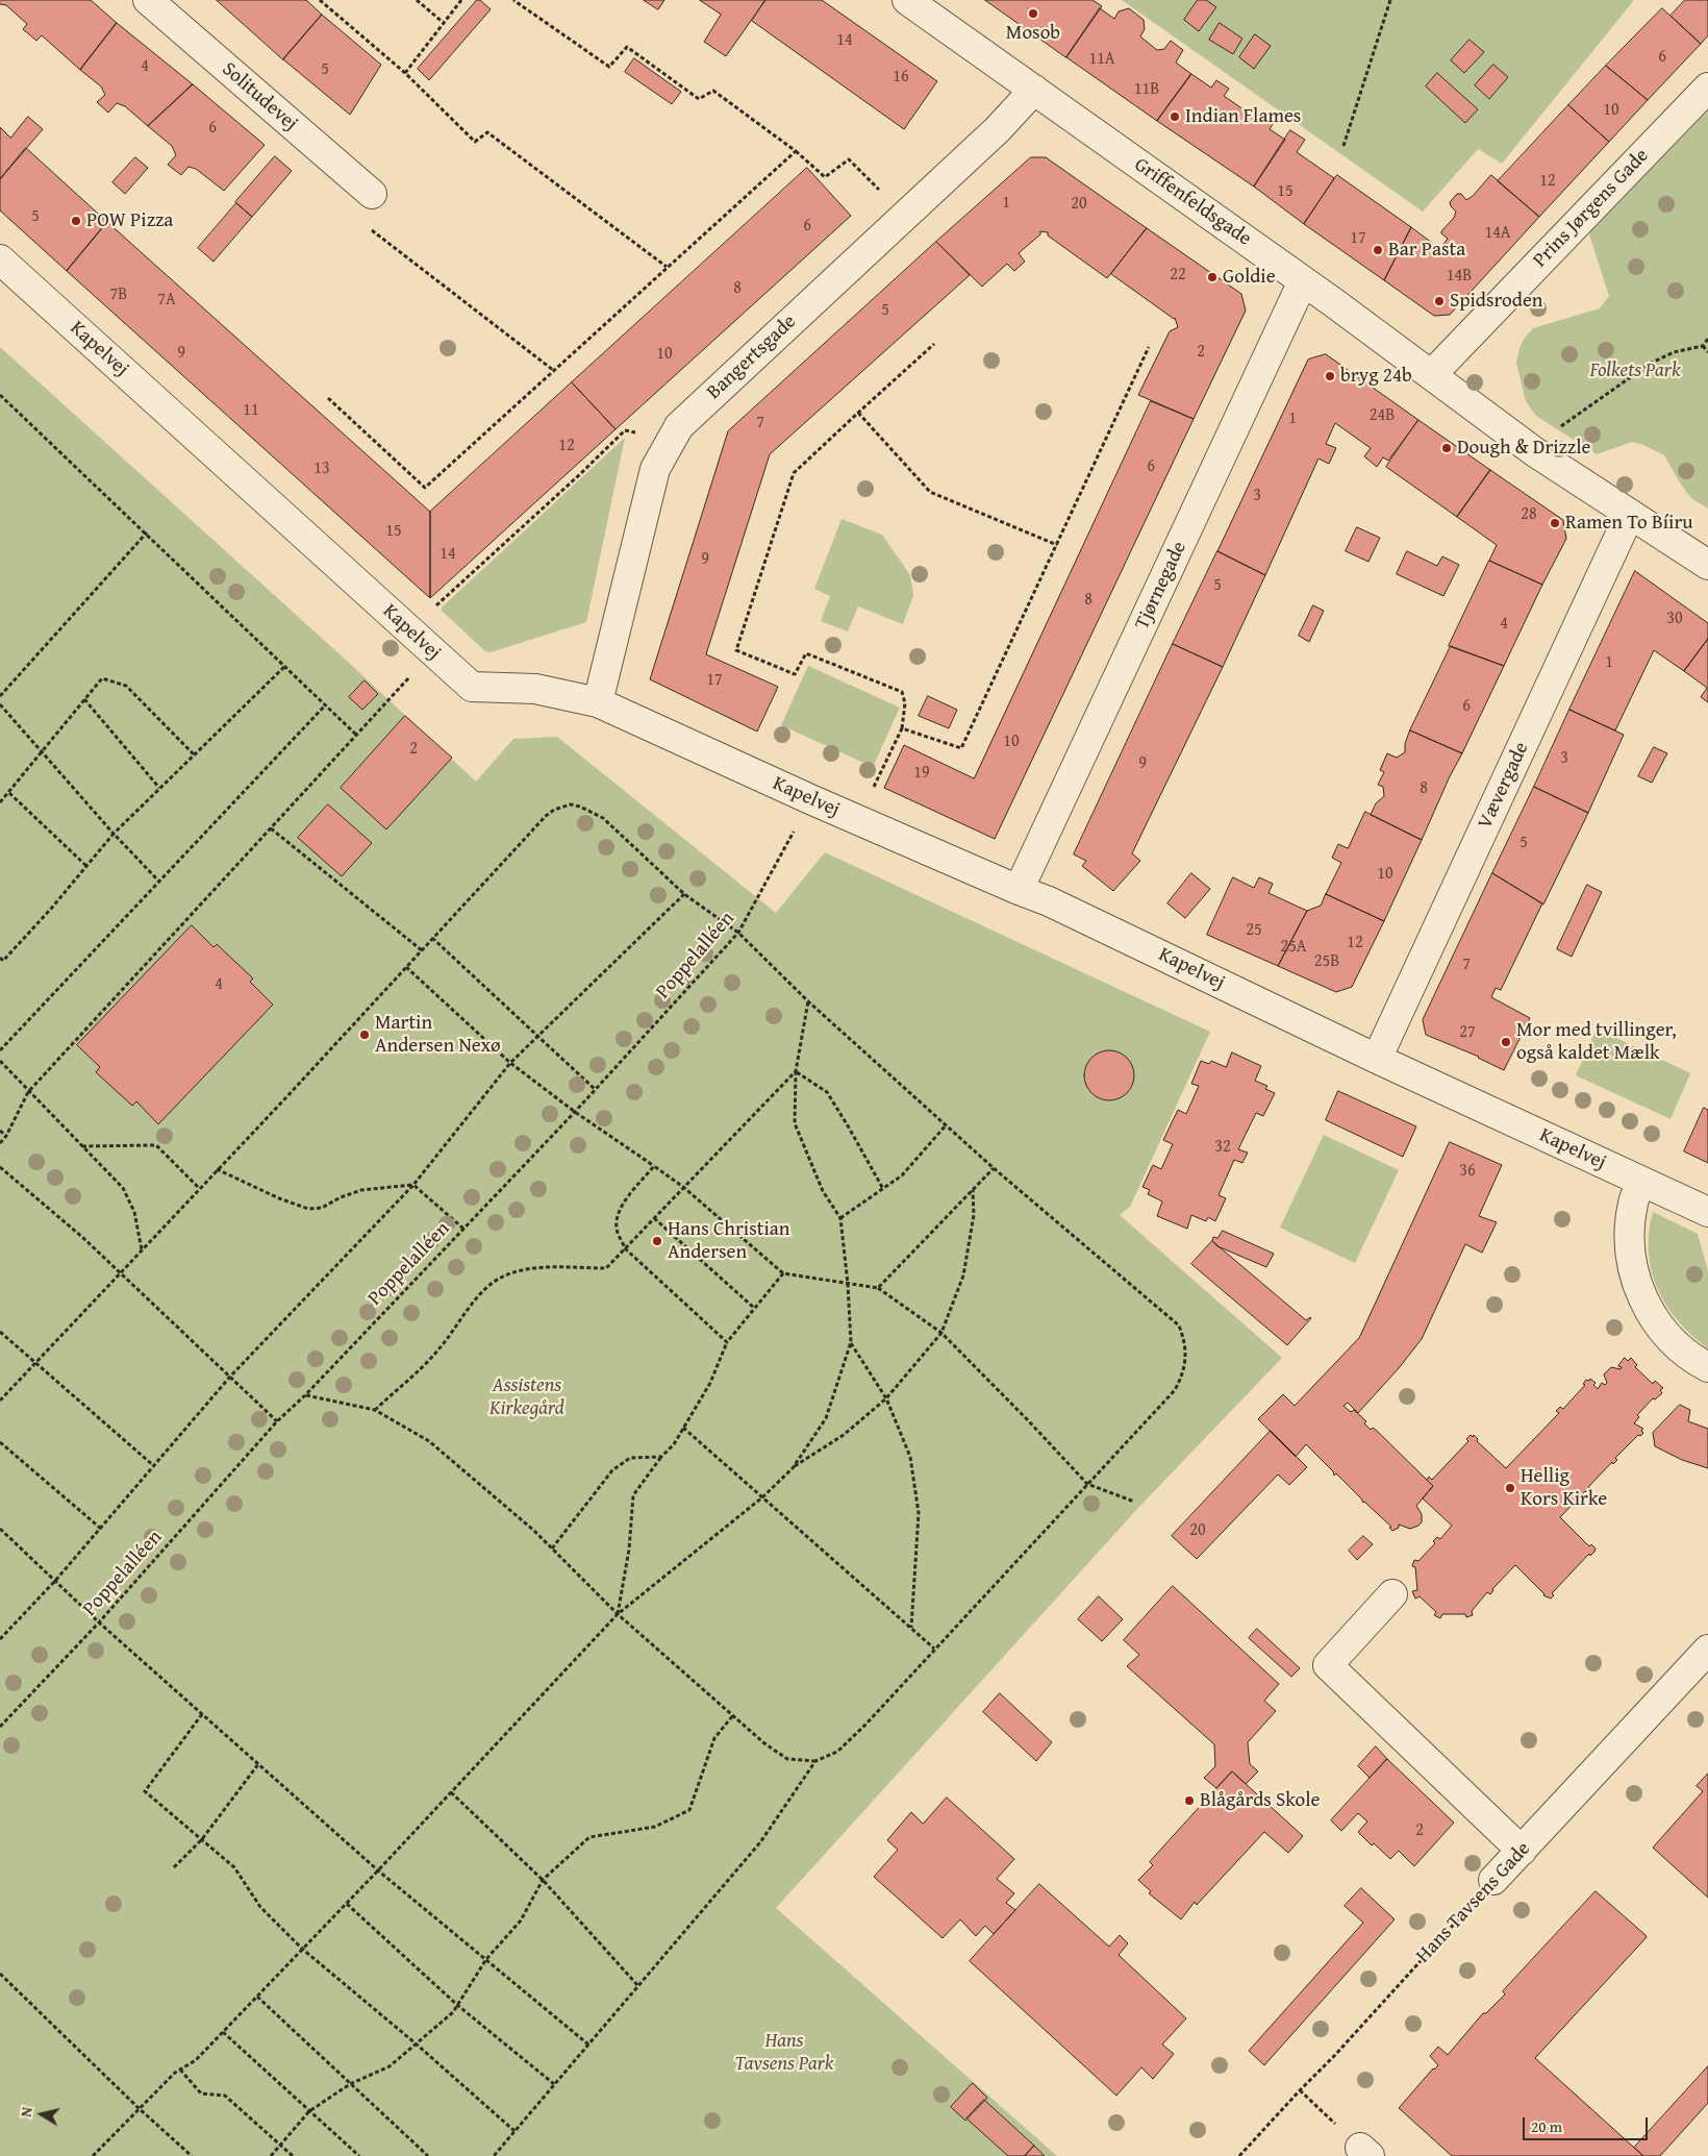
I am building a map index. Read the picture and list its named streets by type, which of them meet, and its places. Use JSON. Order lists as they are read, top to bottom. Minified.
{"streets":{"street":["Solitudevej","Griffenfeldsgade","Prins Jørgens Gade","Kapelvej","Bangertsgade","Tjørnegade","Vævergade","Hans Tavsens Gade"],"path":["Poppelalléen"]},"crossings":[["Griffenfeldsgade","Prins Jørgens Gade"],["Griffenfeldsgade","Bangertsgade"],["Griffenfeldsgade","Tjørnegade"],["Griffenfeldsgade","Vævergade"],["Kapelvej","Bangertsgade"],["Kapelvej","Tjørnegade"],["Kapelvej","Vævergade"],["Kapelvej","Poppelalléen"]],"parks":["Folkets Park","Assistens Kirkegård","Hans Tavsens Park"],"places":["Mosob","Indian Flames","POW Pizza","Bar Pasta","Goldie","Spidsroden","bryg 24b","Dough & Drizzle","Ramen To Bíiru","Martin Andersen Nexø","Mor med tvillinger, også kaldet Mælk","Hans Christian Andersen","Hellig Kors Kirke","Blågårds Skole"],"house_numbers":["14","6","11A","4","5","16","11B","10","6","12","15","1","20","5","6","14A","17","22","14B","8","7B","7A","5","2","9","10","11","24B","1","7","12","6","13","3","28","15","14","9","5","8","30","4","1","17","6","10","2","3","9","19","8","5","10","25","12","25A","25B","7","4","27","32","36","20","2"],"scale_bar":"20 m","north":"left"}
